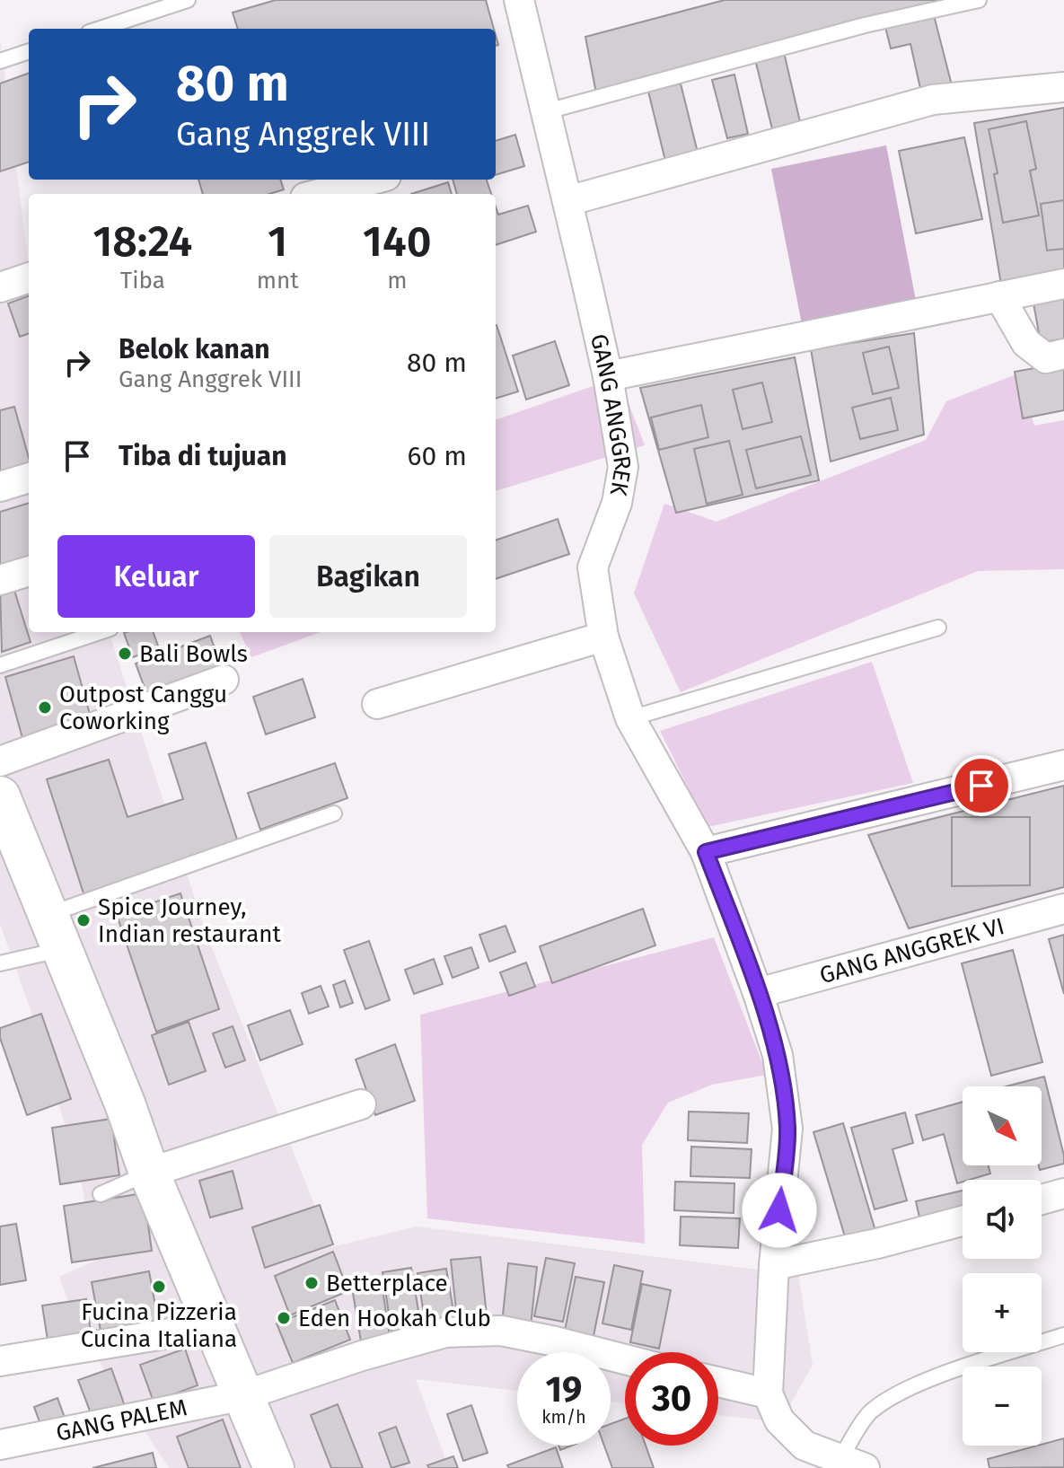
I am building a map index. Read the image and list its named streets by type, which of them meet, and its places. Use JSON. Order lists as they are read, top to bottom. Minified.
{"streets":{"street":["GANG ANGGREK","GANG ANGGREK VI","GANG PALEM"]},"crossings":[["GANG ANGGREK","GANG ANGGREK VI"]],"places":["Bali Bowls","Outpost Canggu Coworking","Spice Journey, Indian restaurant","Betterplace","Fucina Pizzeria Cucina Italiana","Eden Hookah Club"],"north":"bottom right","page":{"turn":["80 m","Gang Anggrek VIII"],"eta":["18:24","Tiba","1","mnt","140","m"],"list":[{"name":"Belok kanan","note":"Gang Anggrek VIII","value":"80 m"},{"name":"Tiba di tujuan","value":"60 m"}],"buttons":["Keluar","Bagikan"],"map_buttons":["+","−"],"speed":"19 km/h","limit":"30"}}
